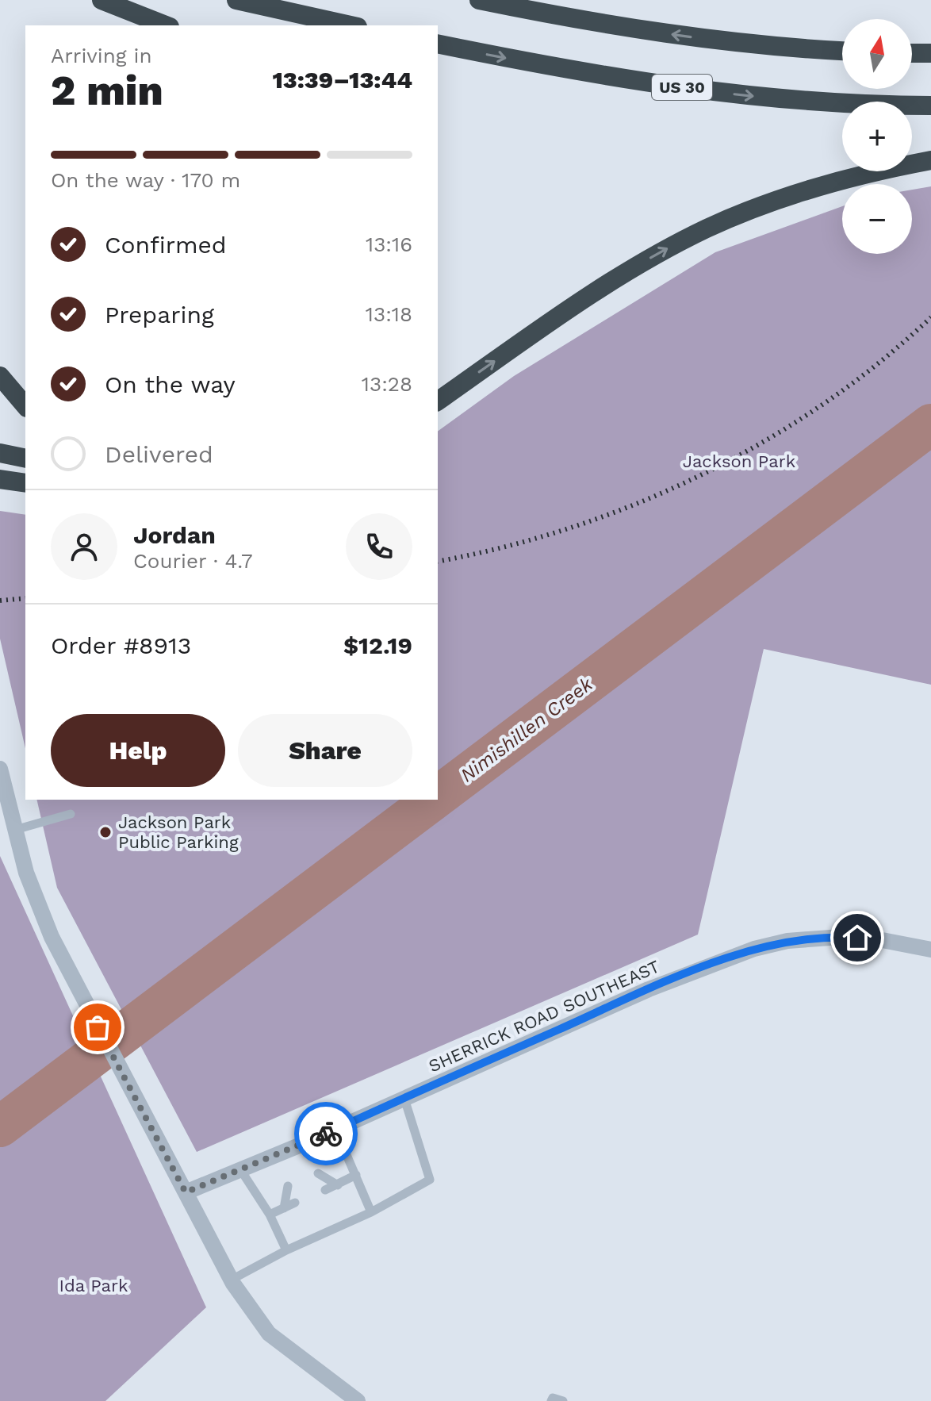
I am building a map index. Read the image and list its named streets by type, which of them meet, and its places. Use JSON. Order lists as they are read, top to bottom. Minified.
{"streets":{"highway":["US 30"],"street":["SHERRICK ROAD SOUTHEAST"]},"water":["Nimishillen Creek"],"parks":["Jackson Park","Ida Park"],"places":["Jackson Park Public Parking"],"north":"top","page":{"map_buttons":["+","−"],"heading":["2 min","Arriving in","13:39–13:44"],"panel":["Jordan","Courier · 4.7","Order #8913","$12.19"],"bar":"On the way · 170 m","list":[["Confirmed","13:16"],["Preparing","13:18"],["On the way","13:28"],"Delivered"],"buttons":["Help","Share"]}}
